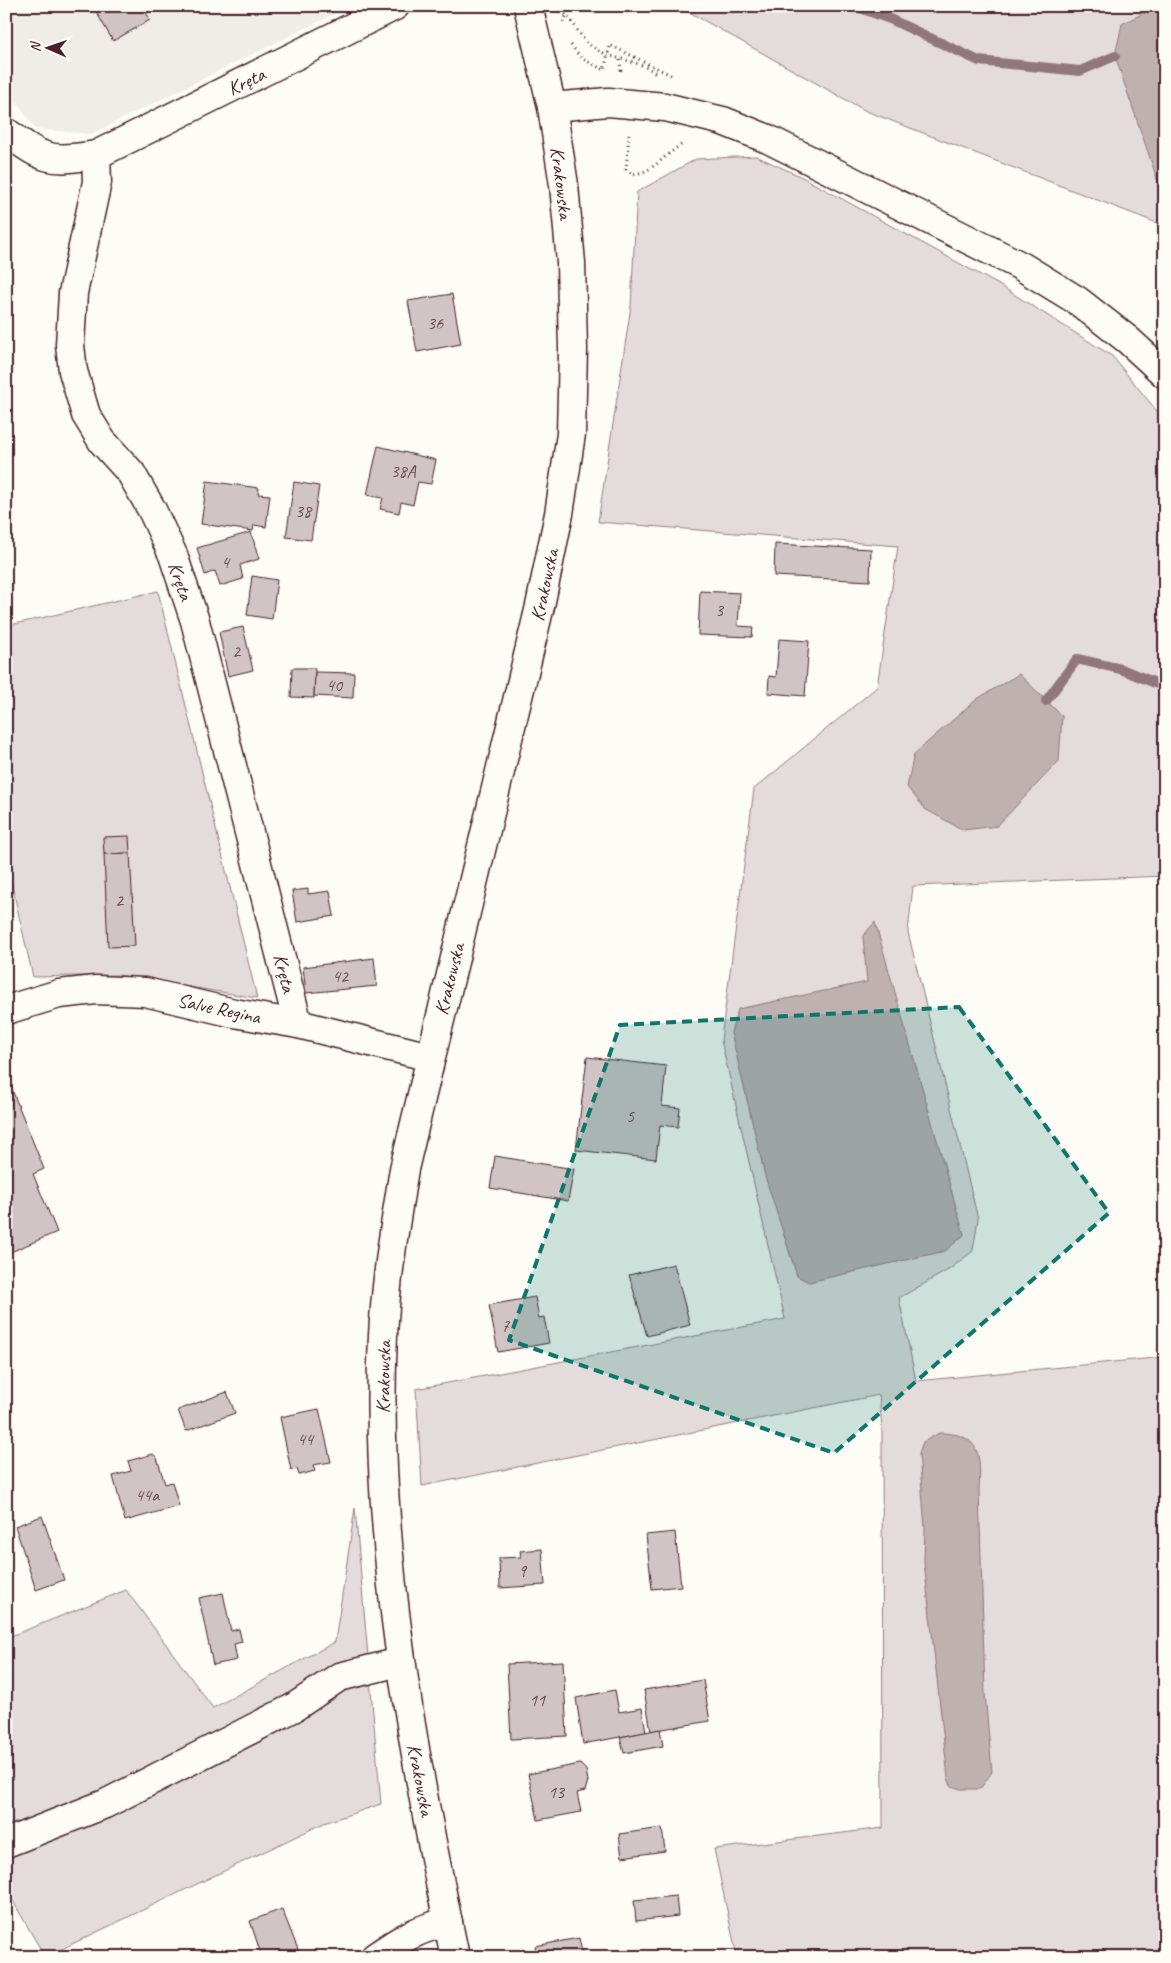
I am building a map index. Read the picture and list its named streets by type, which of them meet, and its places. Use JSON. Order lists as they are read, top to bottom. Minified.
{"streets":{"street":["Kręta","Krakowska","Salve Regina"]},"crossings":[["Kręta","Salve Regina"],["Krakowska","Salve Regina"]],"house_numbers":["36","38A","38","4","3","2","40","2","42","5","7","44","44a","9","11","13"],"north":"left"}
